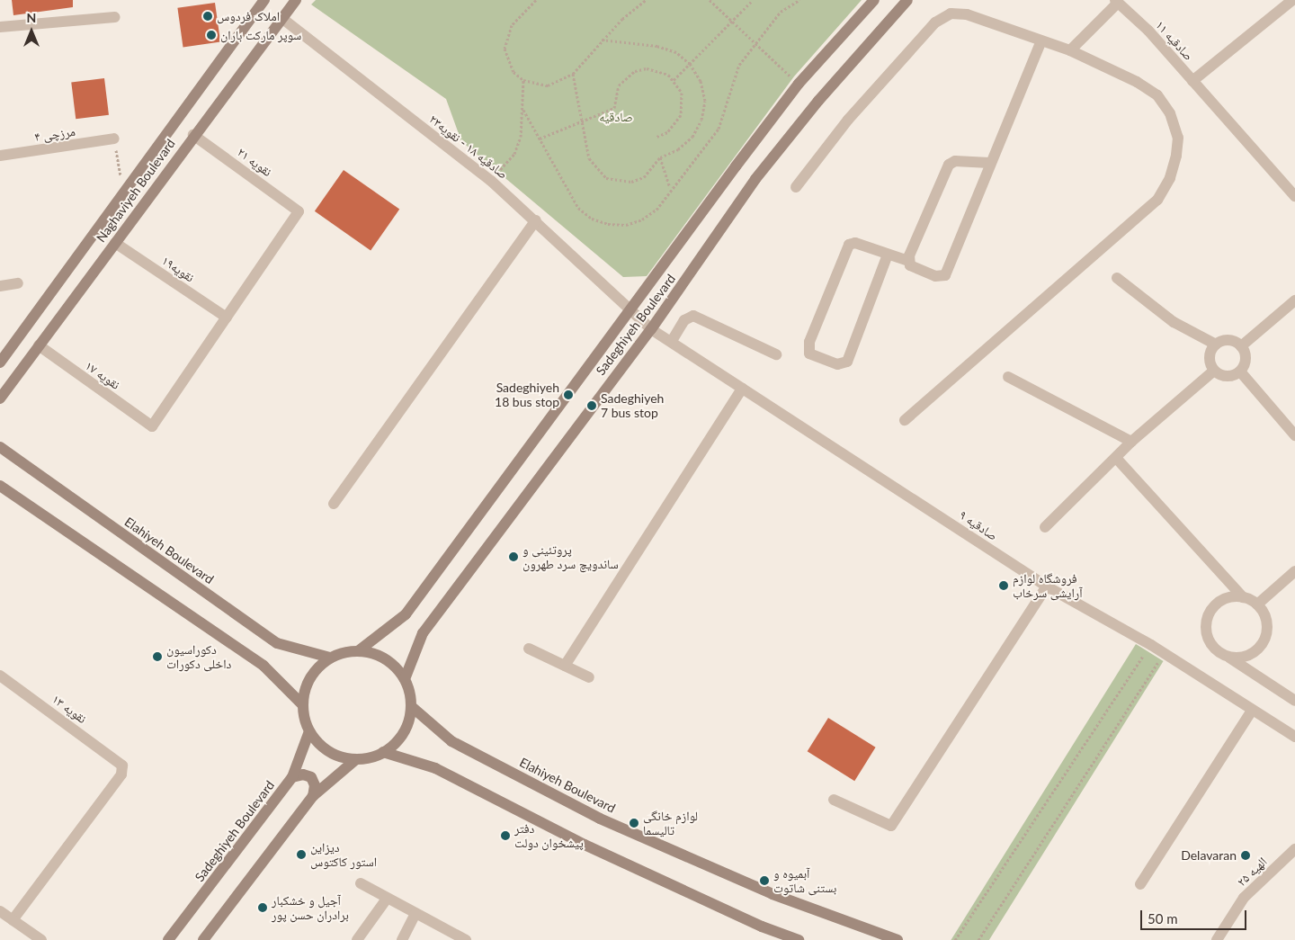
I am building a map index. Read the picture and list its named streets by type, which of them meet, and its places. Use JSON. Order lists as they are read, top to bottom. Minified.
{"streets":{"main road":["Naghaviyeh Boulevard","Sadeghiyeh Boulevard","Elahiyeh Boulevard"],"street":["صادقیه ۱۱","مرزچی ۴","صادقیه ۱۸ - نقویه۲۳","نقویه ۲۱","نقویه۱۹","نقویه ۱۷","صادقیه ۹","نقویه ۱۳","الهیه ۲۵"]},"crossings":[["صادقیه ۱۸ - نقویه۲۳","Naghaviyeh Boulevard"],["صادقیه ۱۸ - نقویه۲۳","Sadeghiyeh Boulevard"],["صادقیه ۱۸ - نقویه۲۳","صادقیه ۹"],["نقویه ۲۱","Naghaviyeh Boulevard"],["نقویه ۲۱","نقویه۱۹"],["نقویه ۲۱","نقویه ۱۷"],["Naghaviyeh Boulevard","نقویه۱۹"],["Naghaviyeh Boulevard","نقویه ۱۷"],["نقویه۱۹","نقویه ۱۷"],["Sadeghiyeh Boulevard","صادقیه ۹"],["Sadeghiyeh Boulevard","Elahiyeh Boulevard"]],"parks":["صادقیه"],"places":["املاک فردوس","سوپر مارکت باران","Sadeghiyeh 18 bus stop","Sadeghiyeh 7 bus stop","پروتئینی و ساندویچ سرد طهرون","فروشگاه لوازم آرایشی سرخاب","دکوراسیون داخلی دکورات","لوازم خانگی تالیسما","دفتر پیشخوان دولت","دیزاین استور کاکتوس","Delavaran","آبمیوه و بستنی شاتوت","آجیل و خشکبار برادران حسن پور"],"scale_bar":"50 m","north":"top"}
